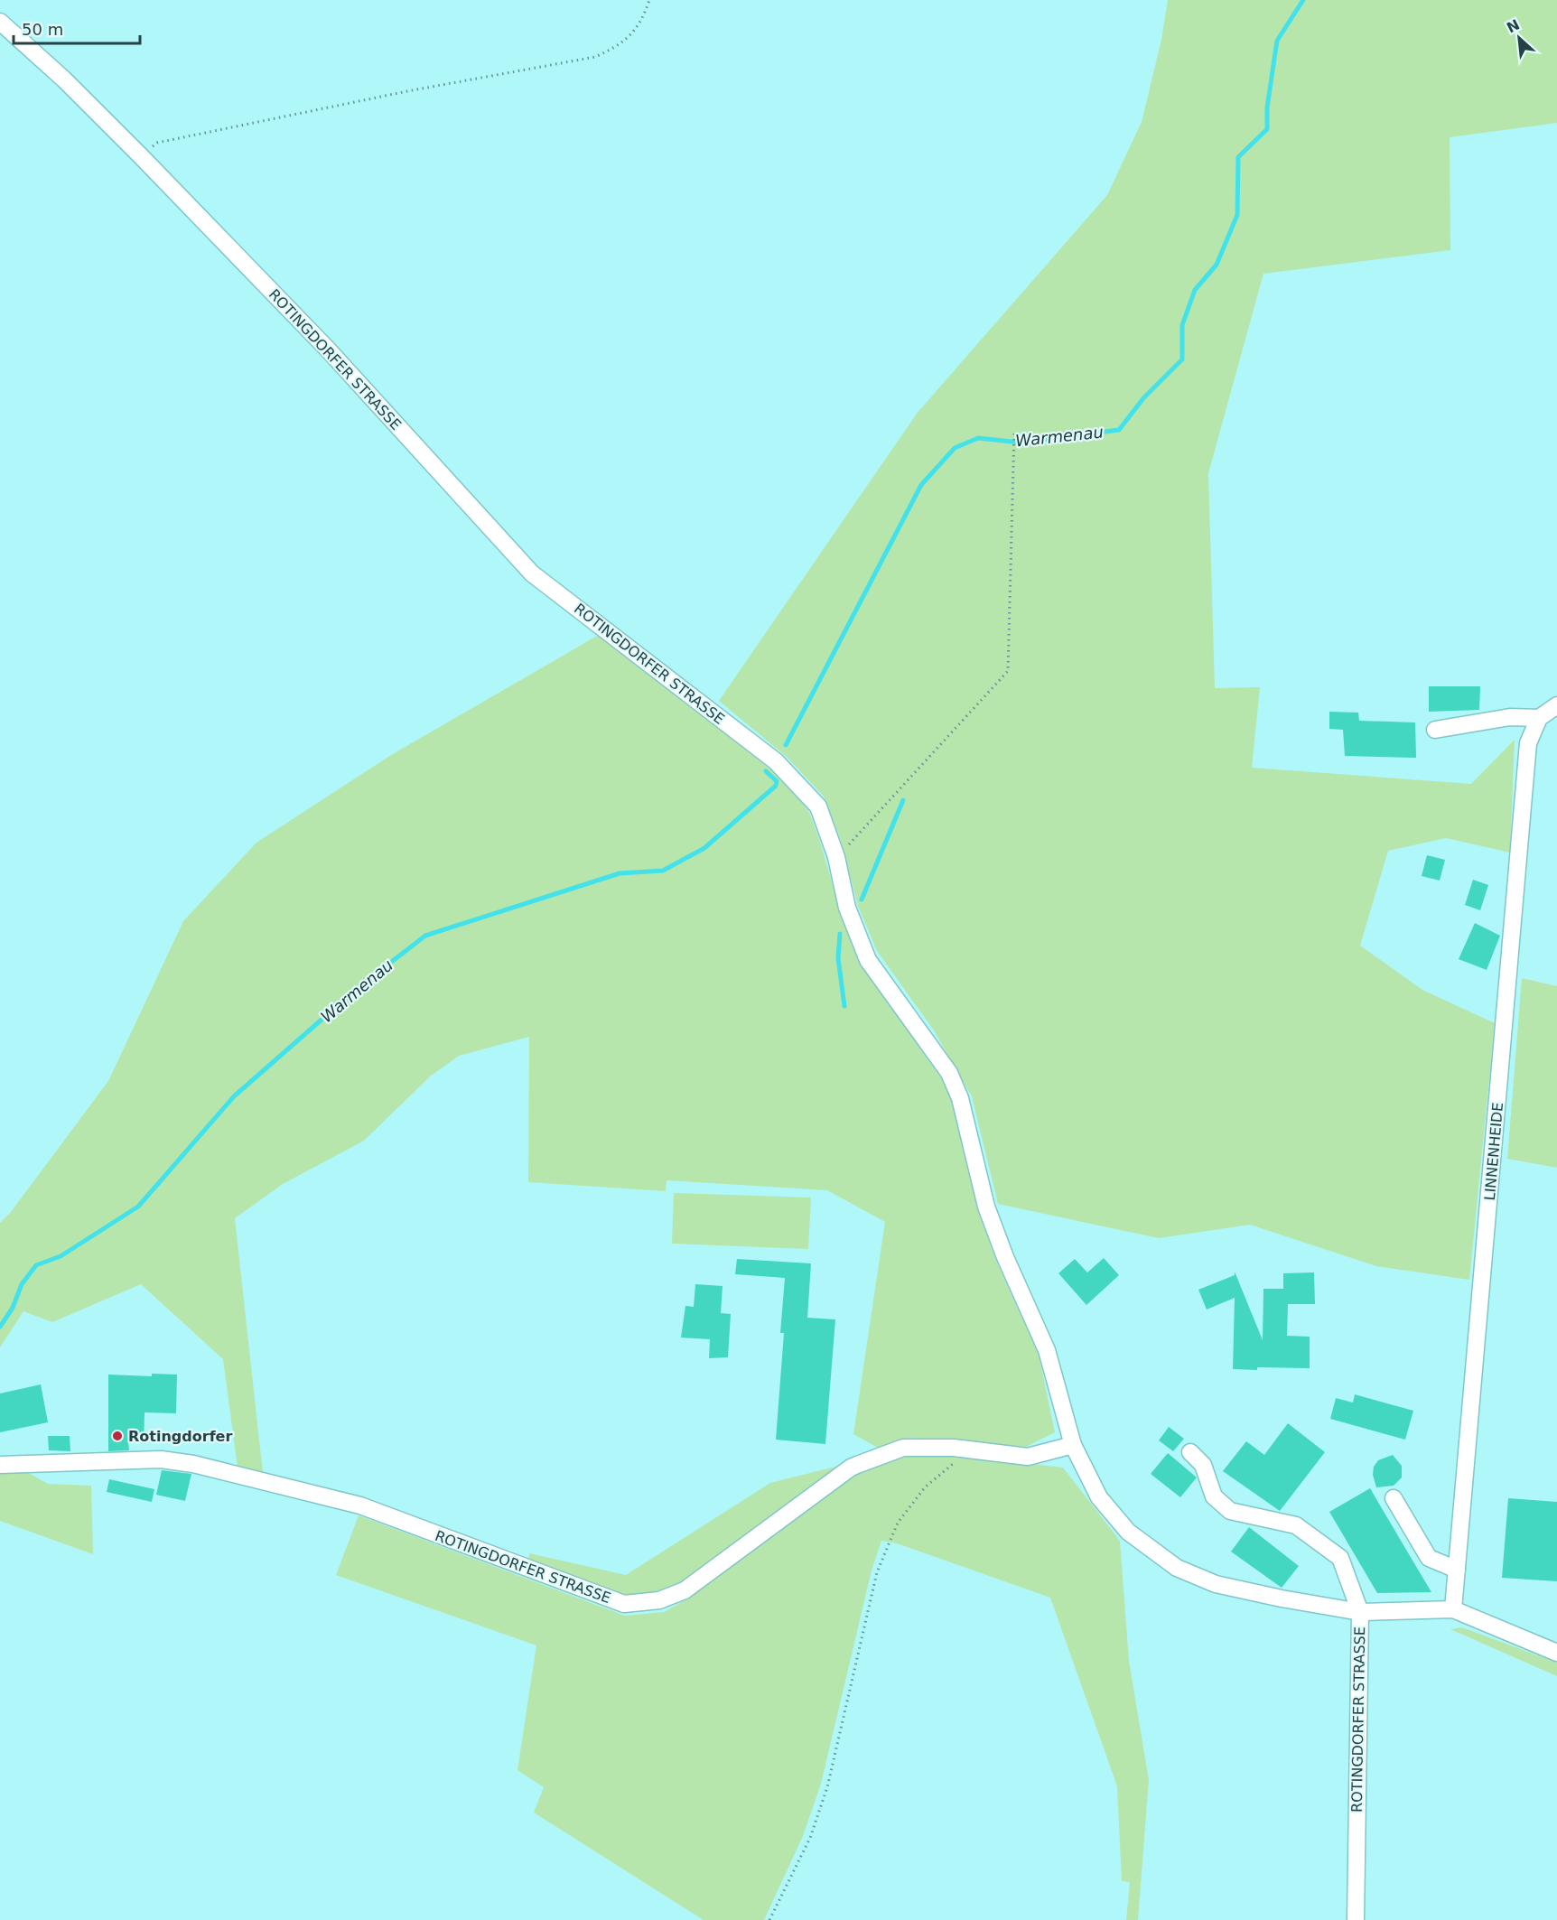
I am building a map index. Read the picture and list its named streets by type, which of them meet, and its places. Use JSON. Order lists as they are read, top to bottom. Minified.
{"streets":{"street":["ROTINGDORFER STRASSE","LINNENHEIDE"]},"water":["Warmenau"],"places":["Rotingdorfer"],"scale_bar":"50 m","north":"top left"}
